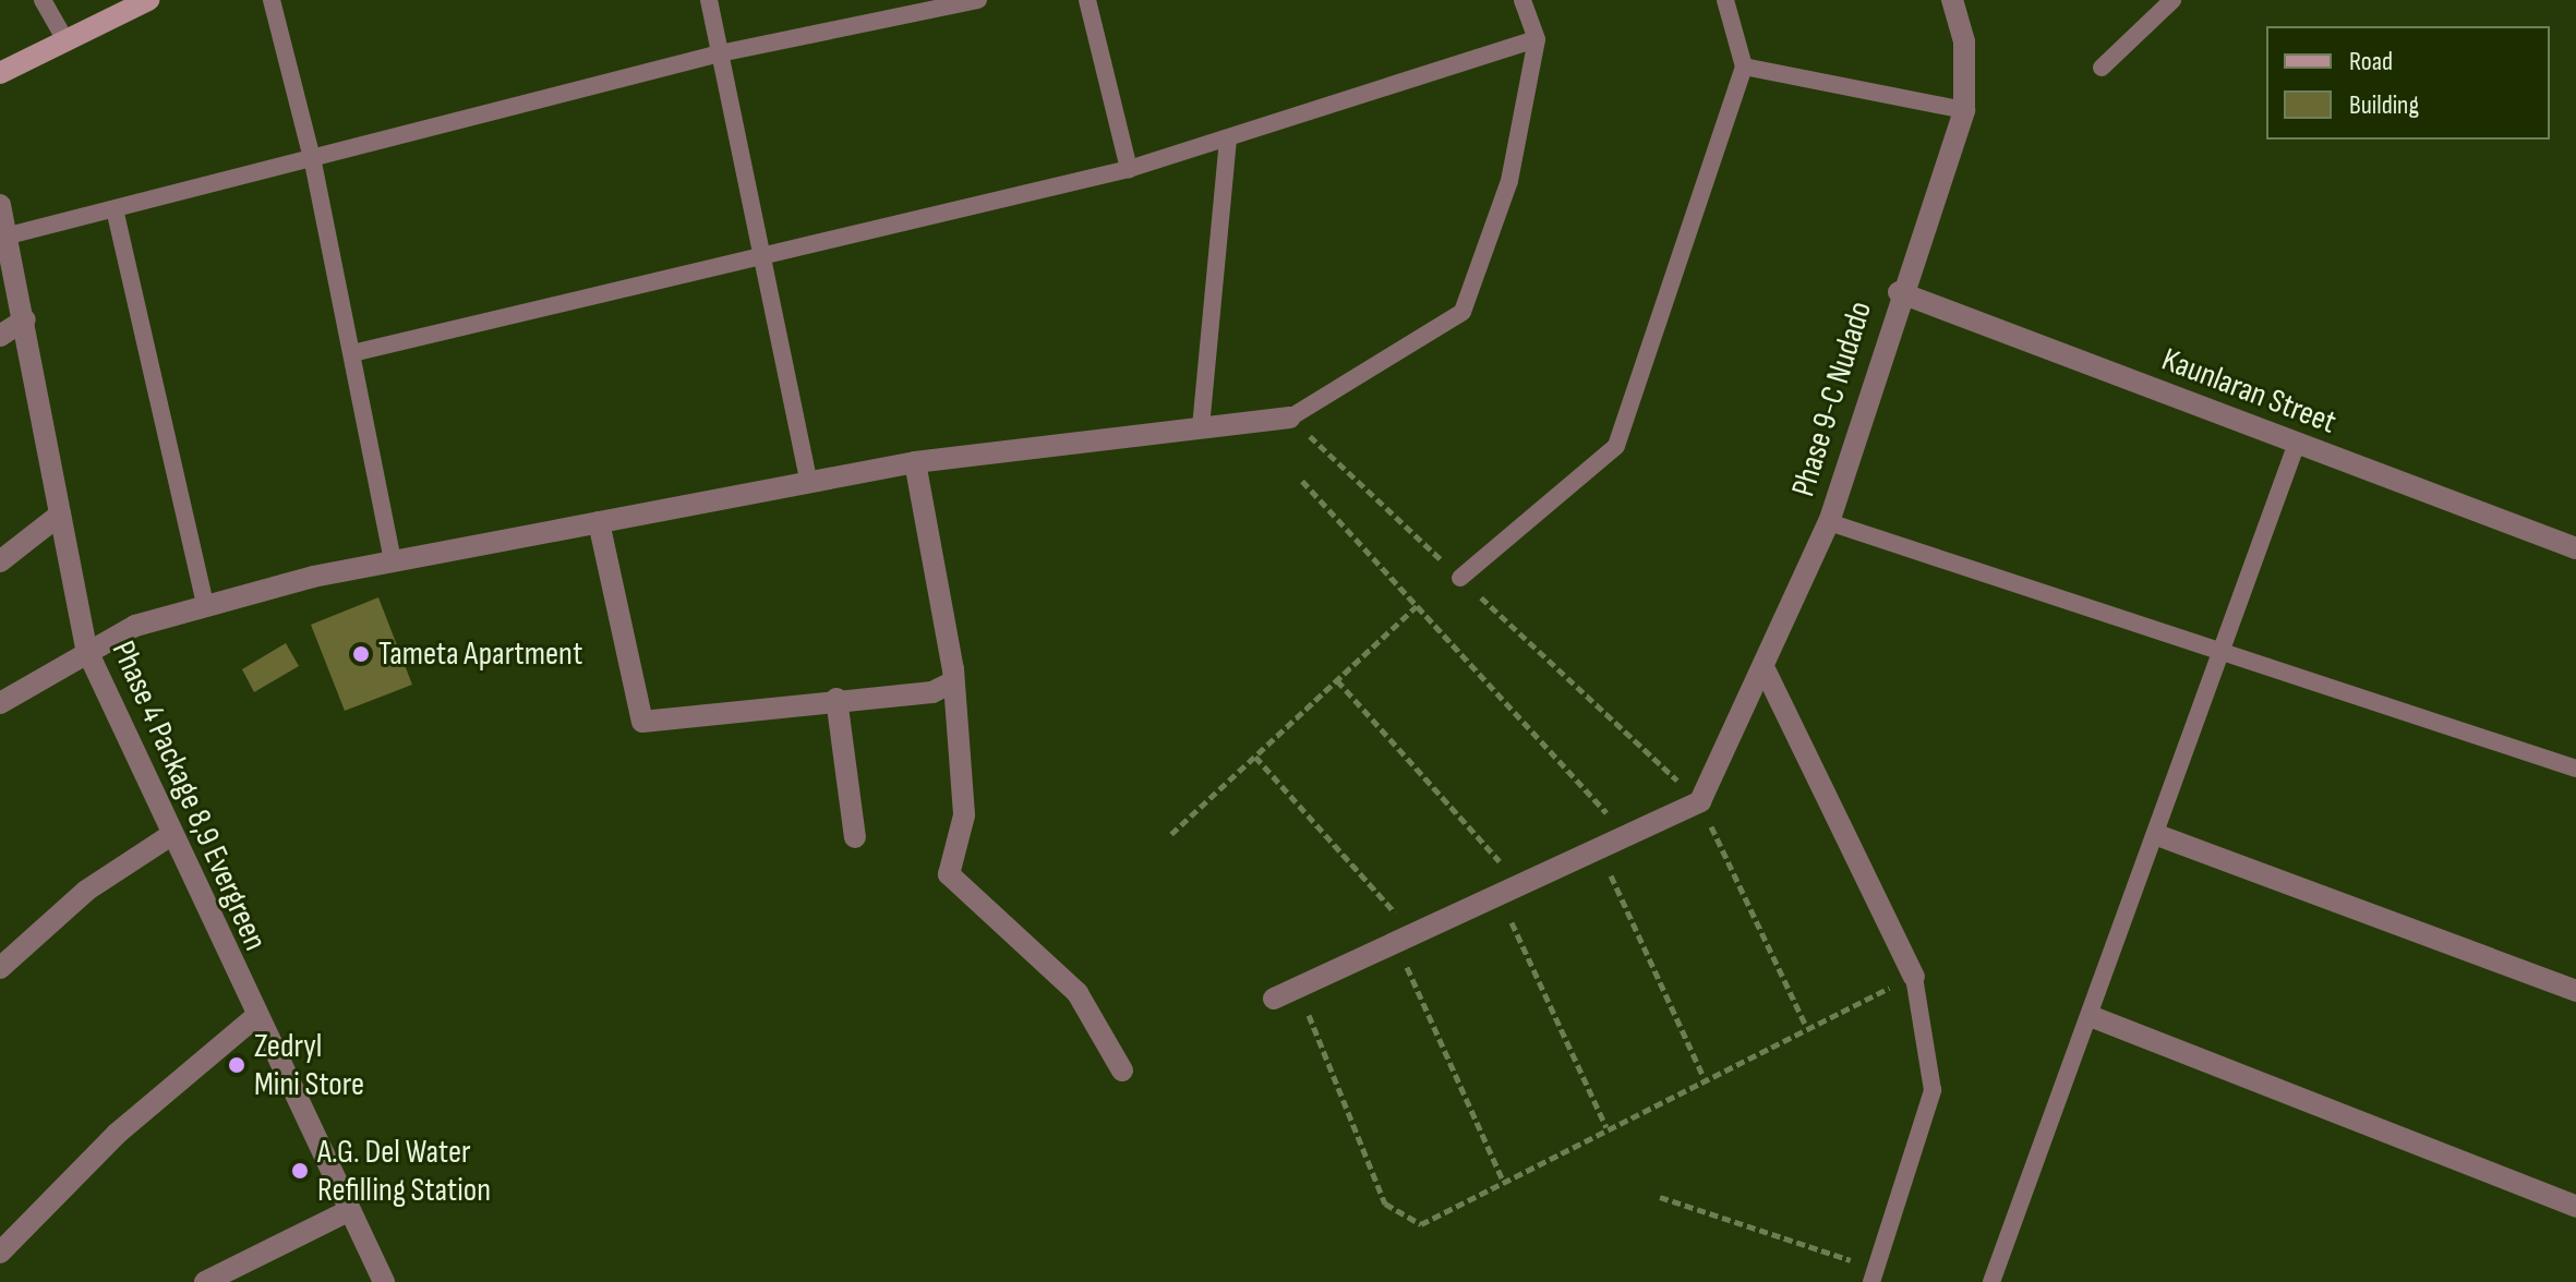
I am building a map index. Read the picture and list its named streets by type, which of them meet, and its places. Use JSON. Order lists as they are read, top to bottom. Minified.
{"streets":{"street":["Kaunlaran Street","Phase 9-C Nudado","Phase 4 Package 8,9 Evergreen"]},"crossings":[["Kaunlaran Street","Phase 9-C Nudado"]],"places":["Tameta Apartment","Zedryl Mini Store","A.G. Del Water Refilling Station"],"legend":["Road","Building"]}
